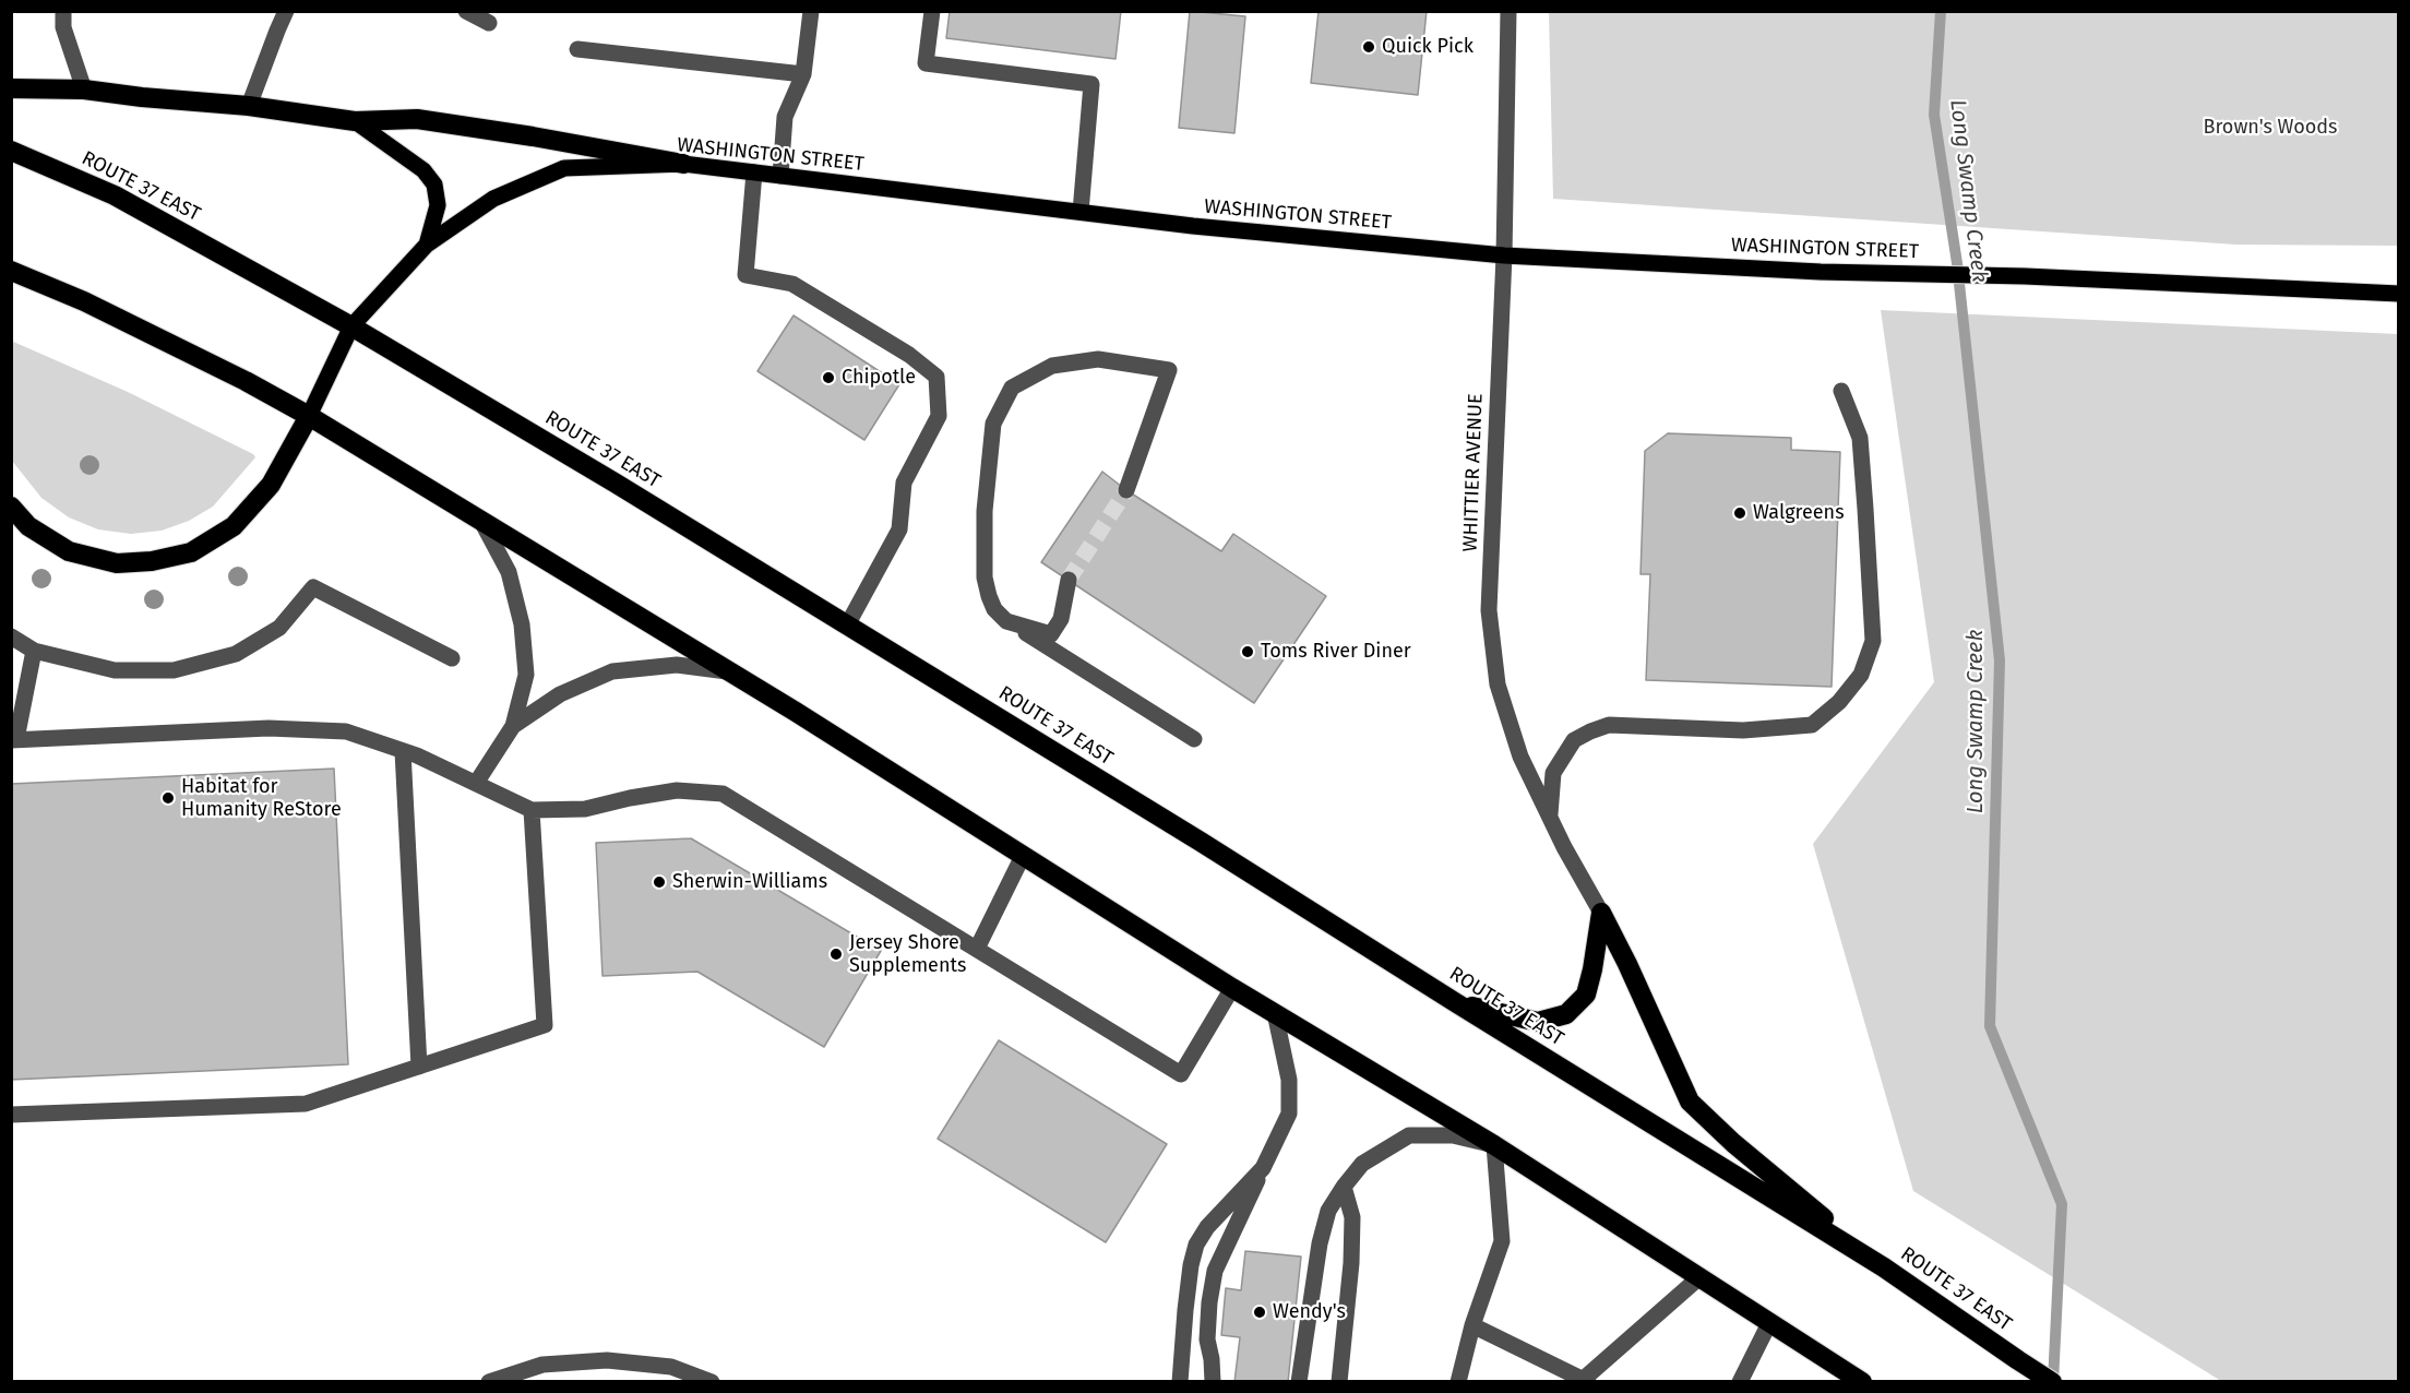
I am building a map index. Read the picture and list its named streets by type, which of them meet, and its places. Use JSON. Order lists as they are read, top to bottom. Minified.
{"streets":{"highway":["ROUTE 37 EAST"],"main road":["WASHINGTON STREET"],"street":["WHITTIER AVENUE"]},"crossings":[["WASHINGTON STREET","ROUTE 37 EAST"],["WASHINGTON STREET","WHITTIER AVENUE"]],"water":["Long Swamp Creek"],"parks":["Brown's Woods"],"places":["Quick Pick","Chipotle","Walgreens","Toms River Diner","Habitat for Humanity ReStore","Sherwin-Williams","Jersey Shore Supplements","Wendy's"]}
